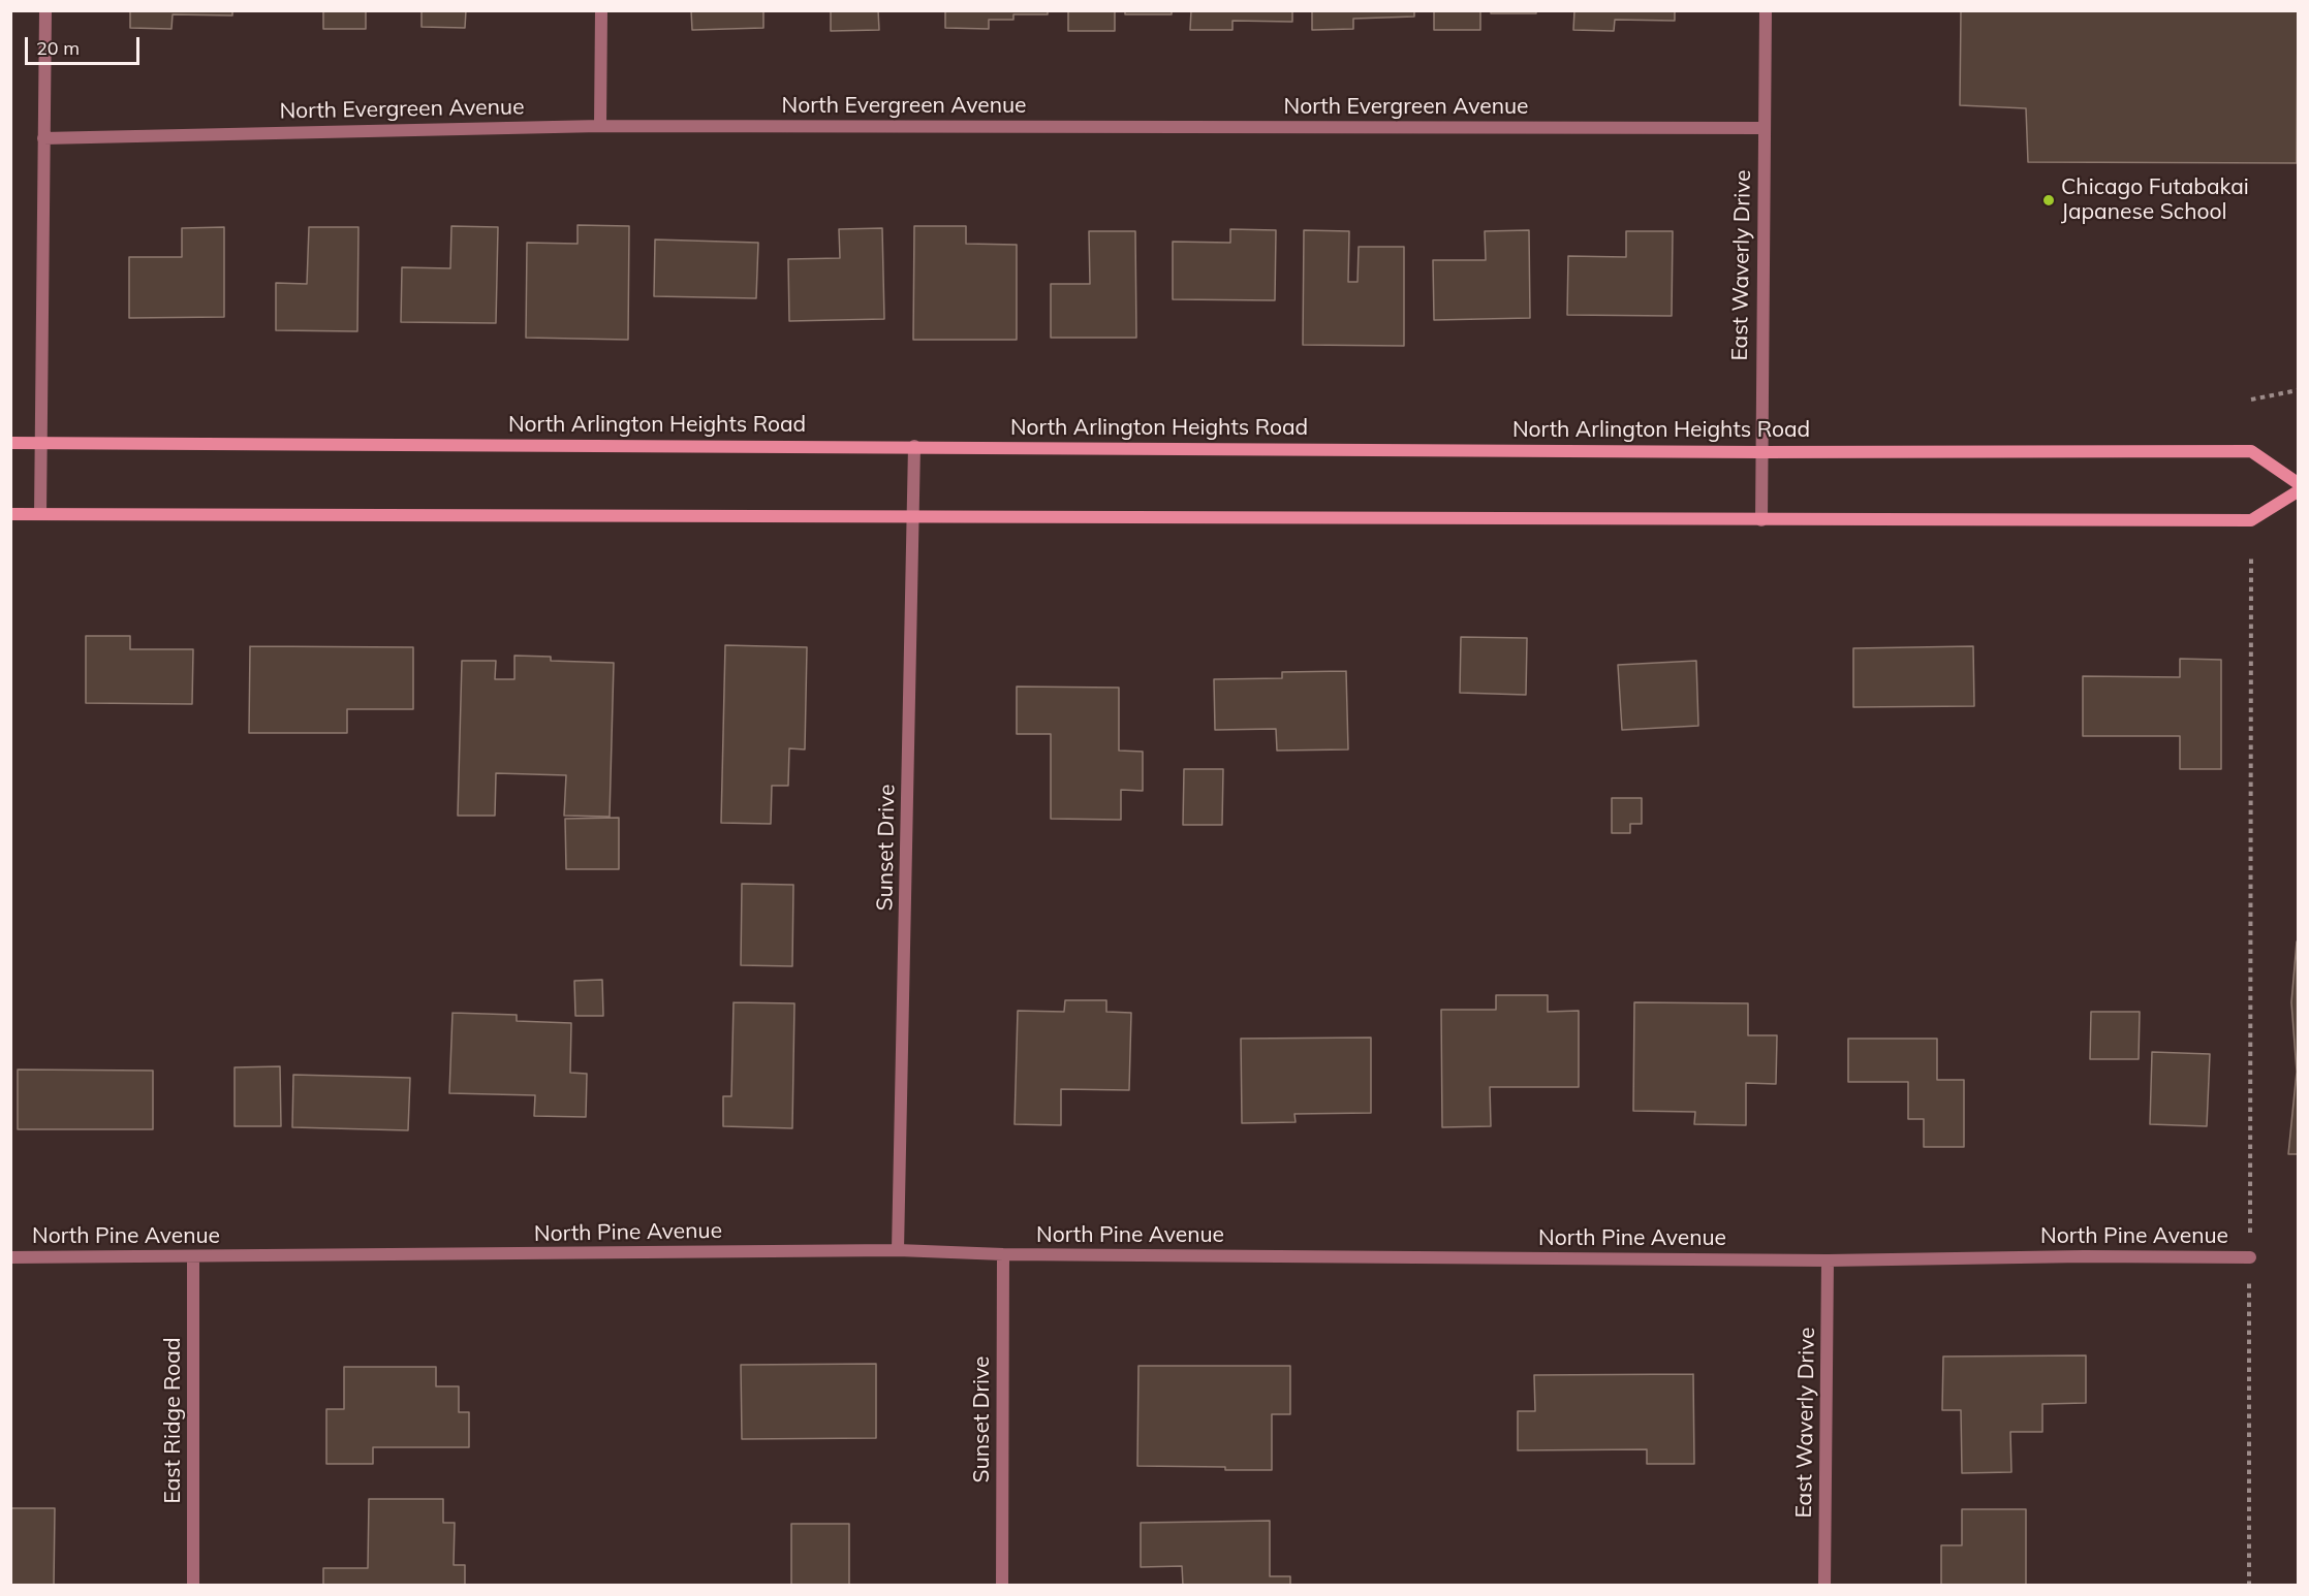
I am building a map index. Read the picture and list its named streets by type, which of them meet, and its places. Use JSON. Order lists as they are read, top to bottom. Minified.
{"streets":{"main road":["North Arlington Heights Road"],"street":["North Evergreen Avenue","East Waverly Drive","Sunset Drive","North Pine Avenue","East Ridge Road"]},"crossings":[["North Evergreen Avenue","East Waverly Drive"],["East Waverly Drive","North Arlington Heights Road"],["East Waverly Drive","North Pine Avenue"],["North Arlington Heights Road","Sunset Drive"],["Sunset Drive","North Pine Avenue"],["North Pine Avenue","East Ridge Road"]],"places":["Chicago Futabakai Japanese School"],"scale_bar":"20 m"}
